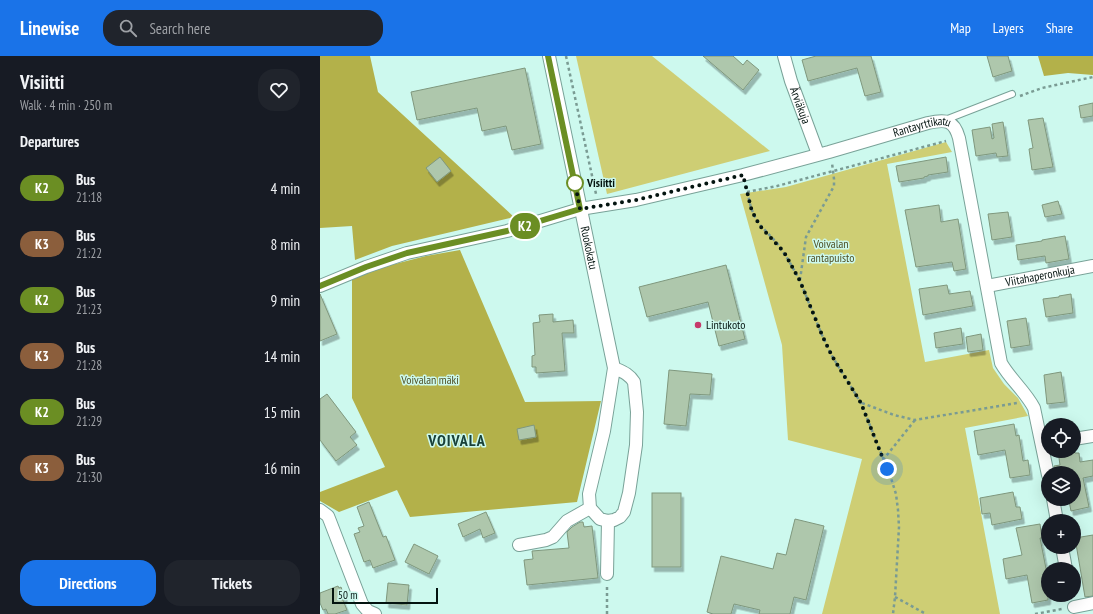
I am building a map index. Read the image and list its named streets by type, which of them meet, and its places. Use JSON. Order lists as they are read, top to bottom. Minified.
{"streets":{"street":["Ärviäkuja","Rantayrttikatu","Ruokokatu","Viitahaperonkuja"]},"crossings":[["Ärviäkuja","Rantayrttikatu"],["Rantayrttikatu","Ruokokatu"],["Rantayrttikatu","Viitahaperonkuja"]],"districts":["VOIVALA"],"parks":["Voivalan rantapuisto","Voivalan mäki"],"places":["Visiitti","Lintukoto"],"lines":["bus line K2"],"scale_bar":"50 m","page":{"header":"Linewise","search":"Search here","nav":["Map","Layers","Share"],"heading":[["Visiitti","Walk · 4 min · 250 m"],"Departures"],"on_map":"K2","list":[{"mark":"K2","name":"Bus","note":"21:18","value":"4 min"},{"mark":"K3","name":"Bus","note":"21:22","value":"8 min"},{"mark":"K2","name":"Bus","note":"21:23","value":"9 min"},{"mark":"K3","name":"Bus","note":"21:28","value":"14 min"},{"mark":"K2","name":"Bus","note":"21:29","value":"15 min"},{"mark":"K3","name":"Bus","note":"21:30","value":"16 min"}],"map_buttons":["+","−"],"buttons":["Directions","Tickets"],"scale":"50 m"}}
